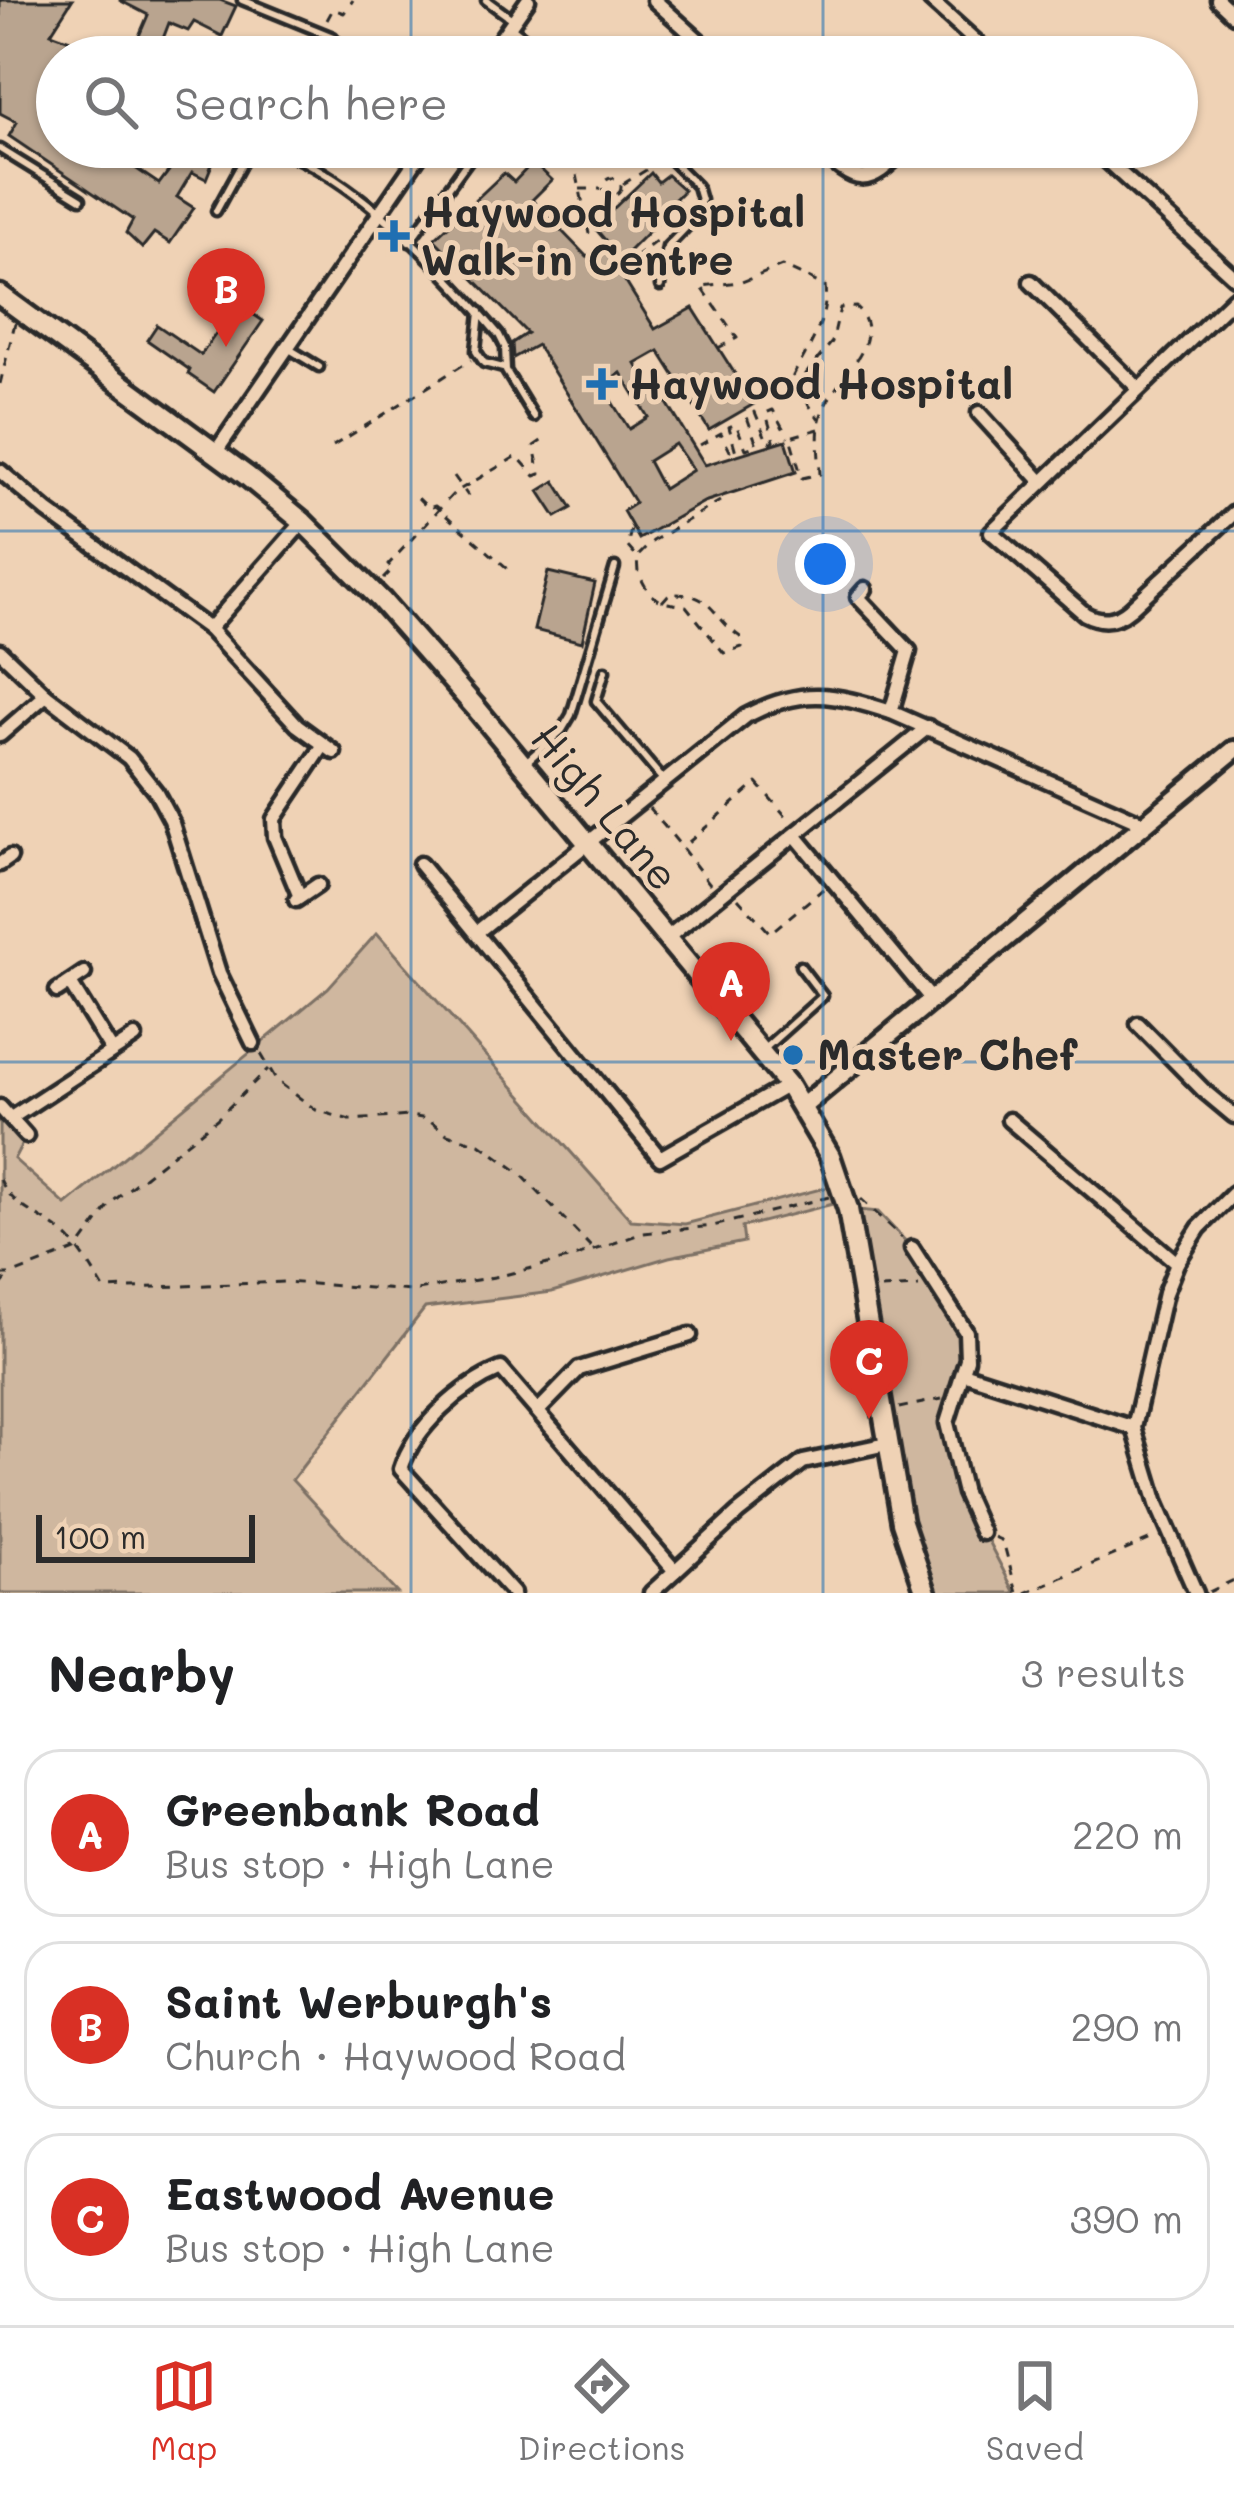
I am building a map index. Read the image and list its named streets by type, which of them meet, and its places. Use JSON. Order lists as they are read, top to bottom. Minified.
{"streets":{"main road":["High Lane"]},"places":{"health":["Haywood Hospital Walk-in Centre","Haywood Hospital"],"other":["Master Chef"]},"scale_bar":"100 m","page":{"search":"Search here","pins":["B","A","C"],"scale":"100 m","heading":["Nearby","3 results"],"list":[{"mark":"A","name":"Greenbank Road","note":"Bus stop · High Lane","value":"220 m"},{"mark":"B","name":"Saint Werburgh's","note":"Church · Haywood Road","value":"290 m"},{"mark":"C","name":"Eastwood Avenue","note":"Bus stop · High Lane","value":"390 m"}],"nav":["Map","Directions","Saved"]}}
